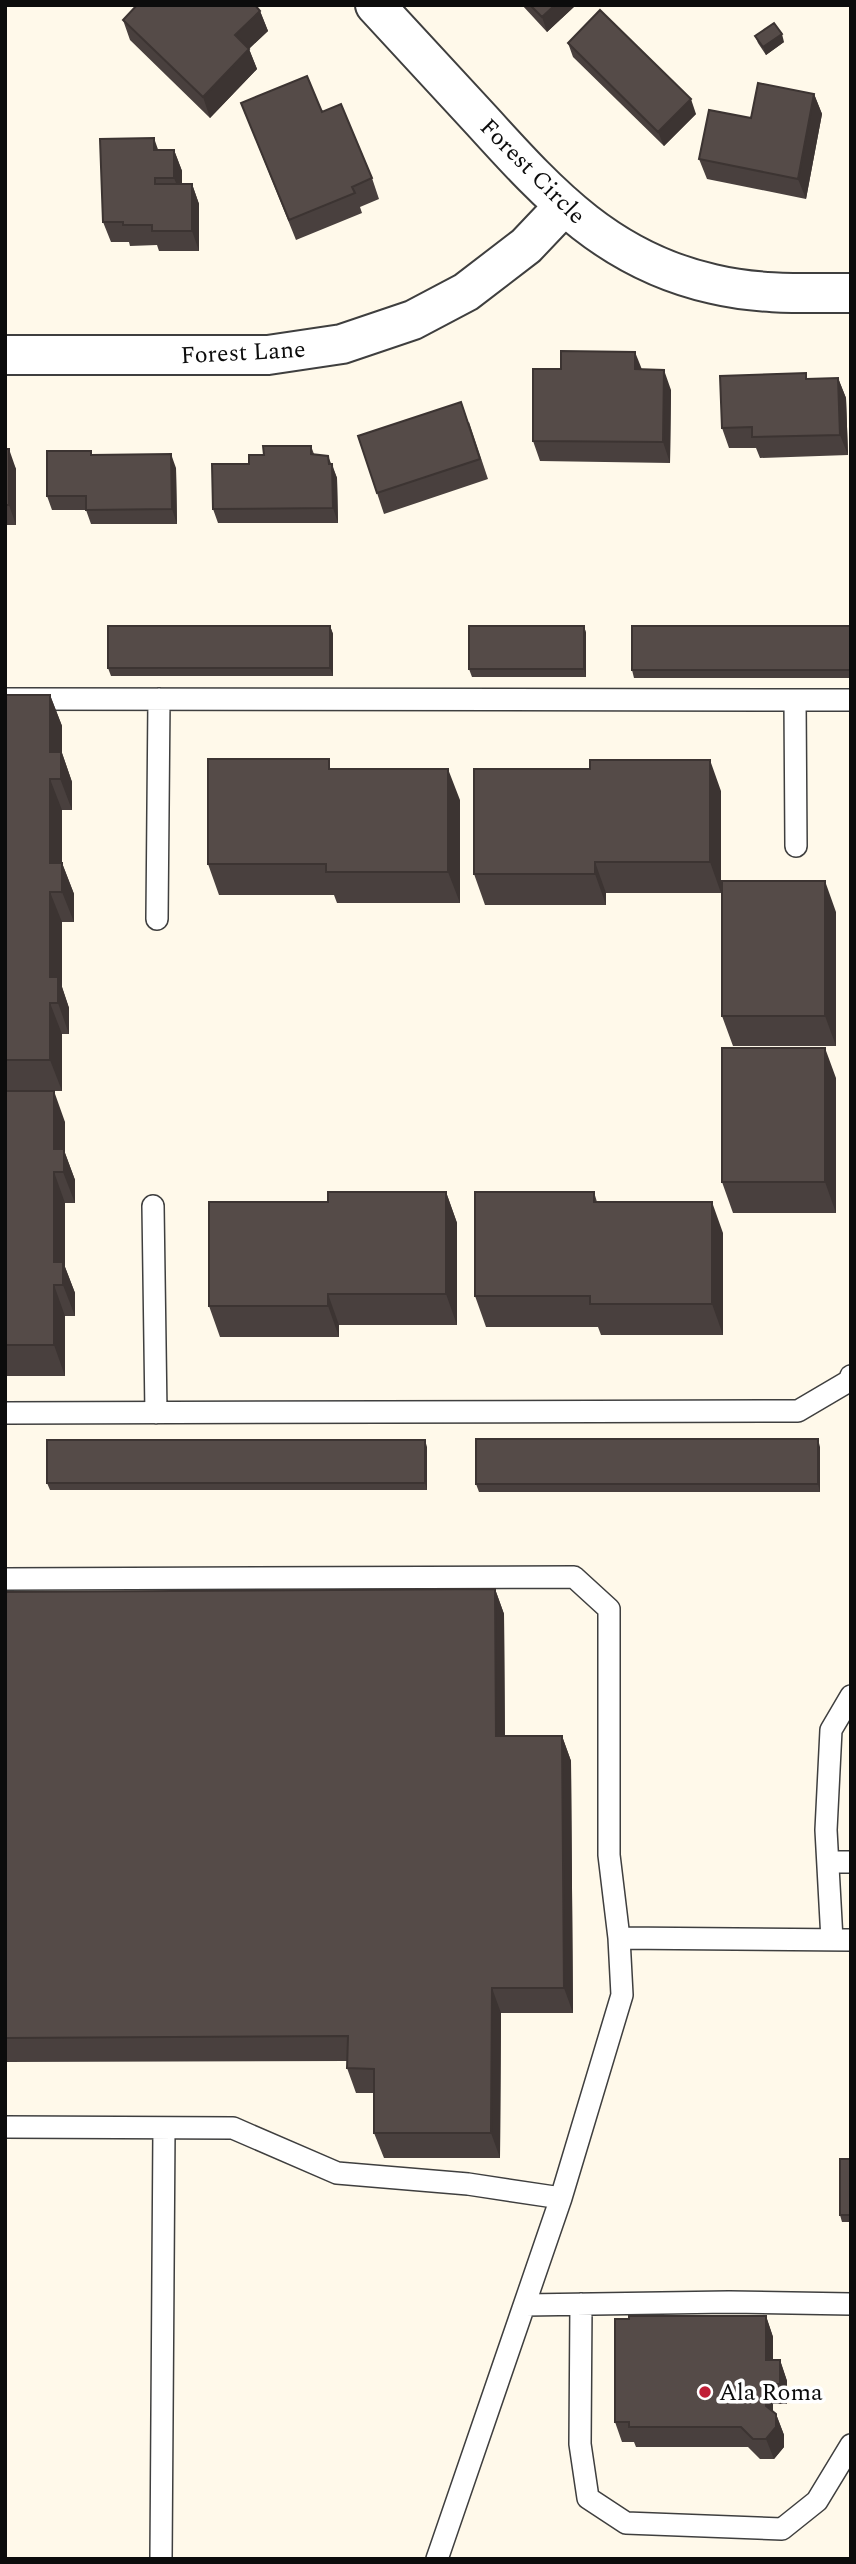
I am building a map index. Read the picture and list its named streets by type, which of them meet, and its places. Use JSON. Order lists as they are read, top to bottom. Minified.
{"streets":{"street":["Forest Circle","Forest Lane"]},"crossings":[["Forest Circle","Forest Lane"]],"places":["Ala Roma"]}
